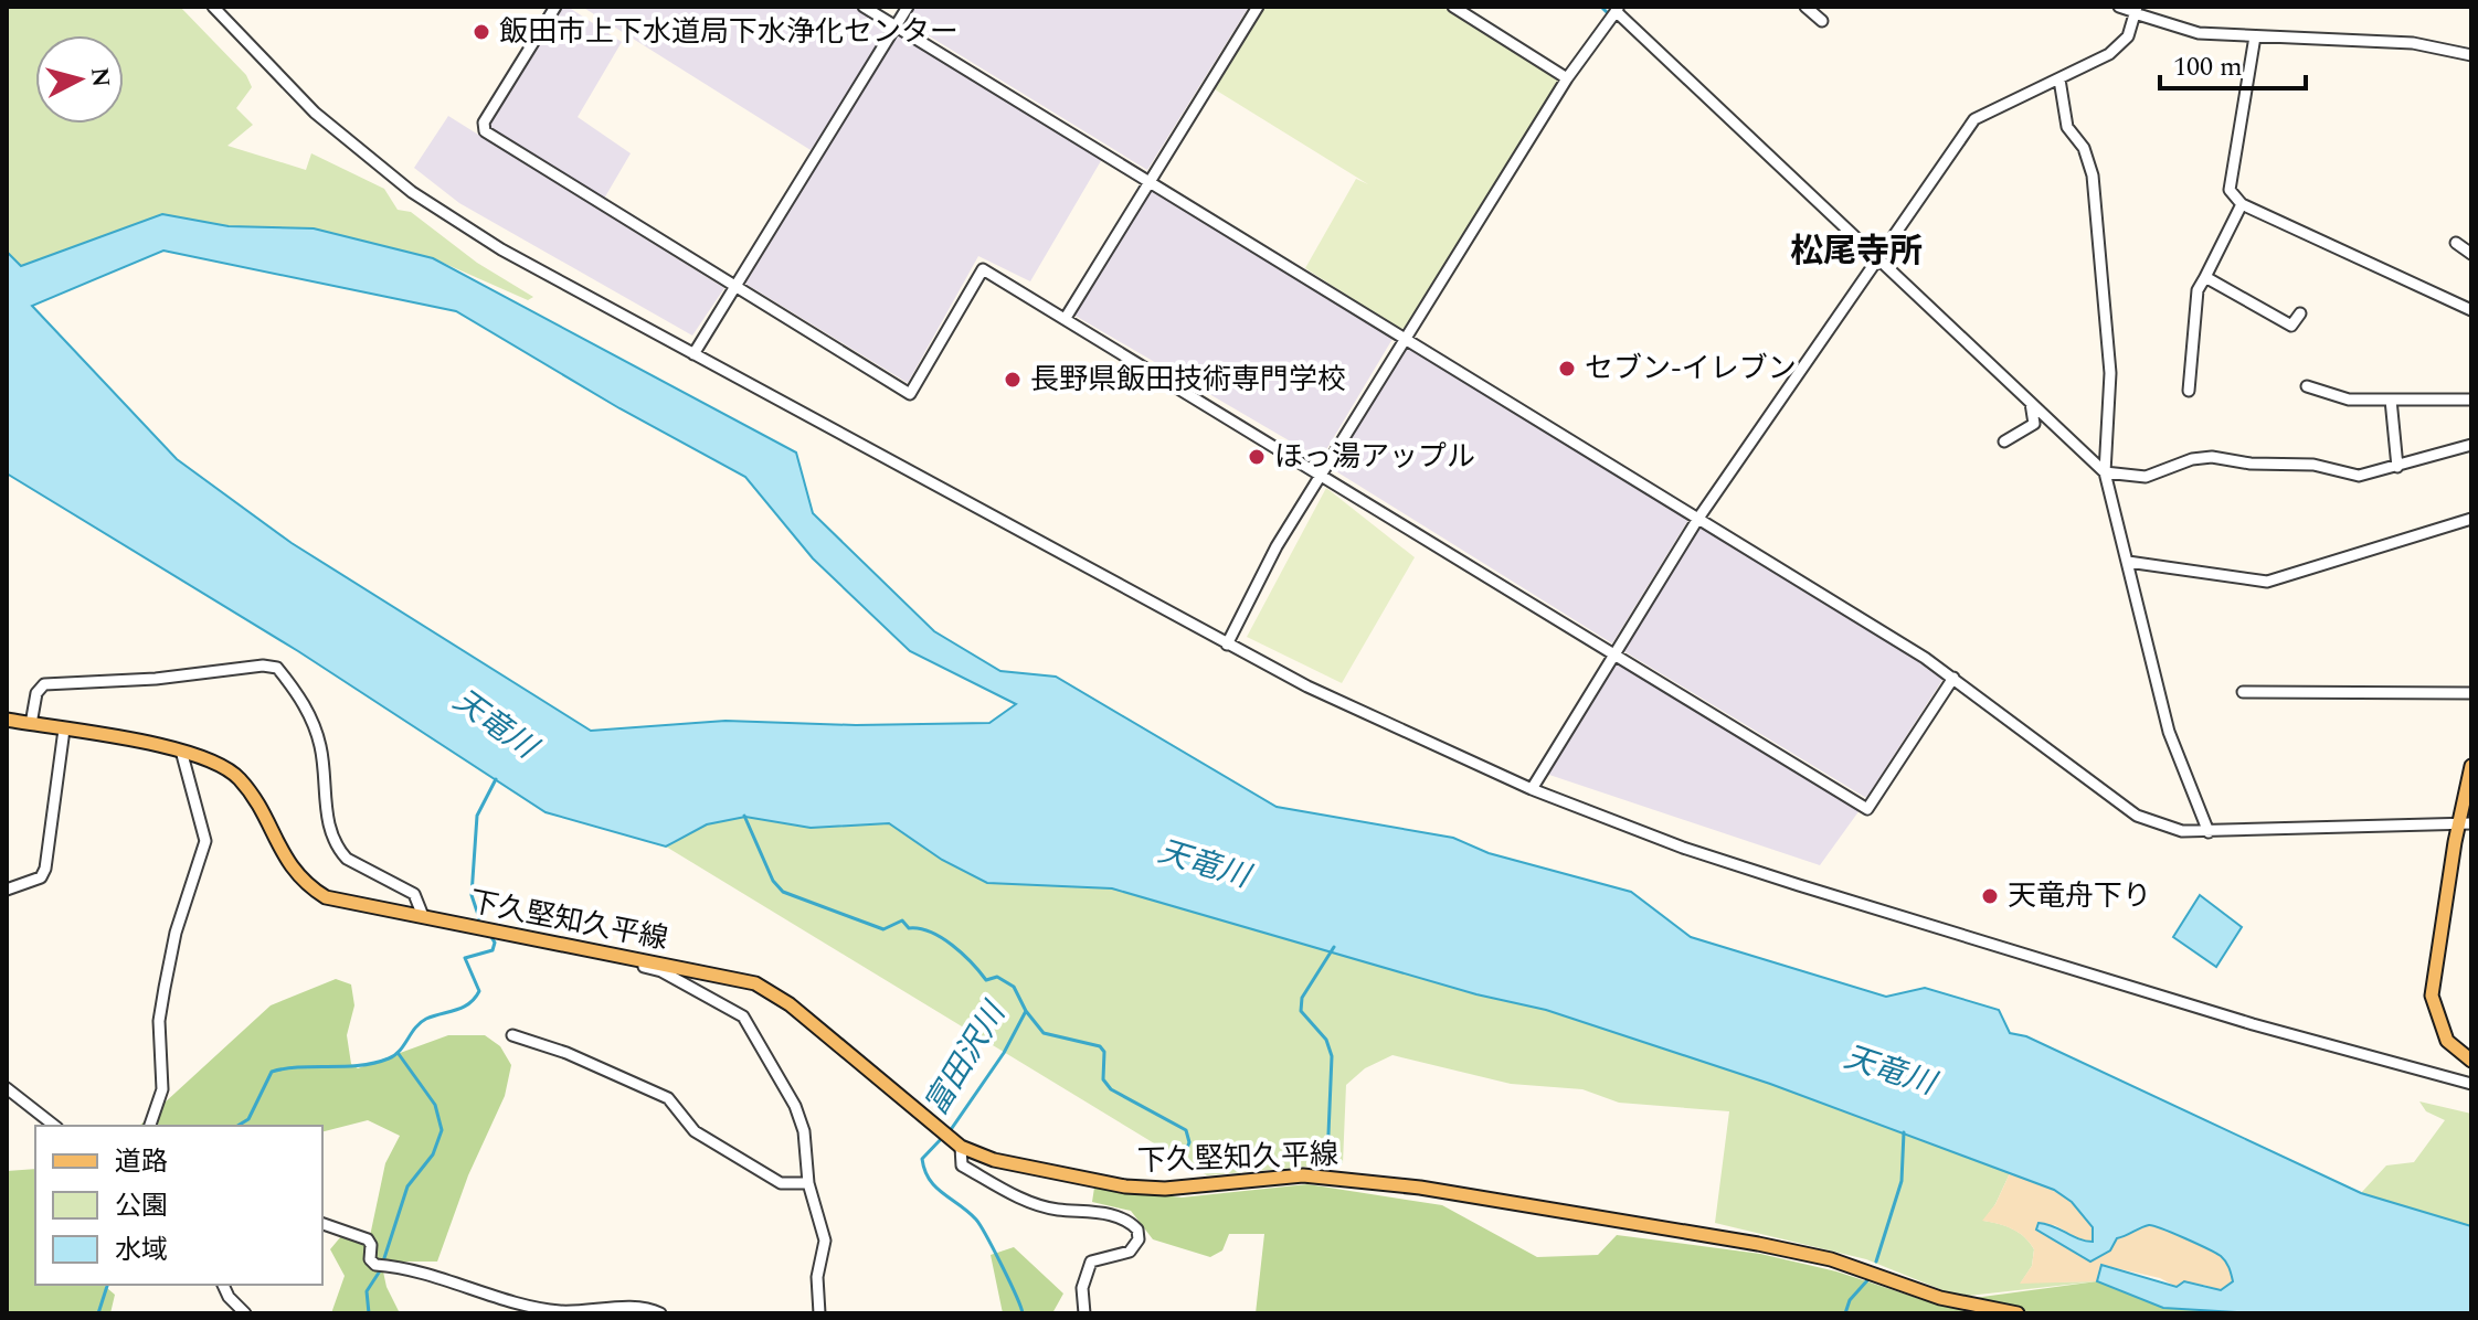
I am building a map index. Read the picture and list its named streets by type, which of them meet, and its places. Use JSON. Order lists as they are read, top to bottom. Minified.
{"streets":{"main road":["下久堅知久平線"]},"districts":["松尾寺所"],"water":["天竜川","富田沢川"],"places":["飯田市上下水道局下水浄化センター","セブン-イレブン","長野県飯田技術専門学校","ほっ湯アップル","天竜舟下り"],"legend":["道路","公園","水域"],"scale_bar":"100 m","north":"right"}
